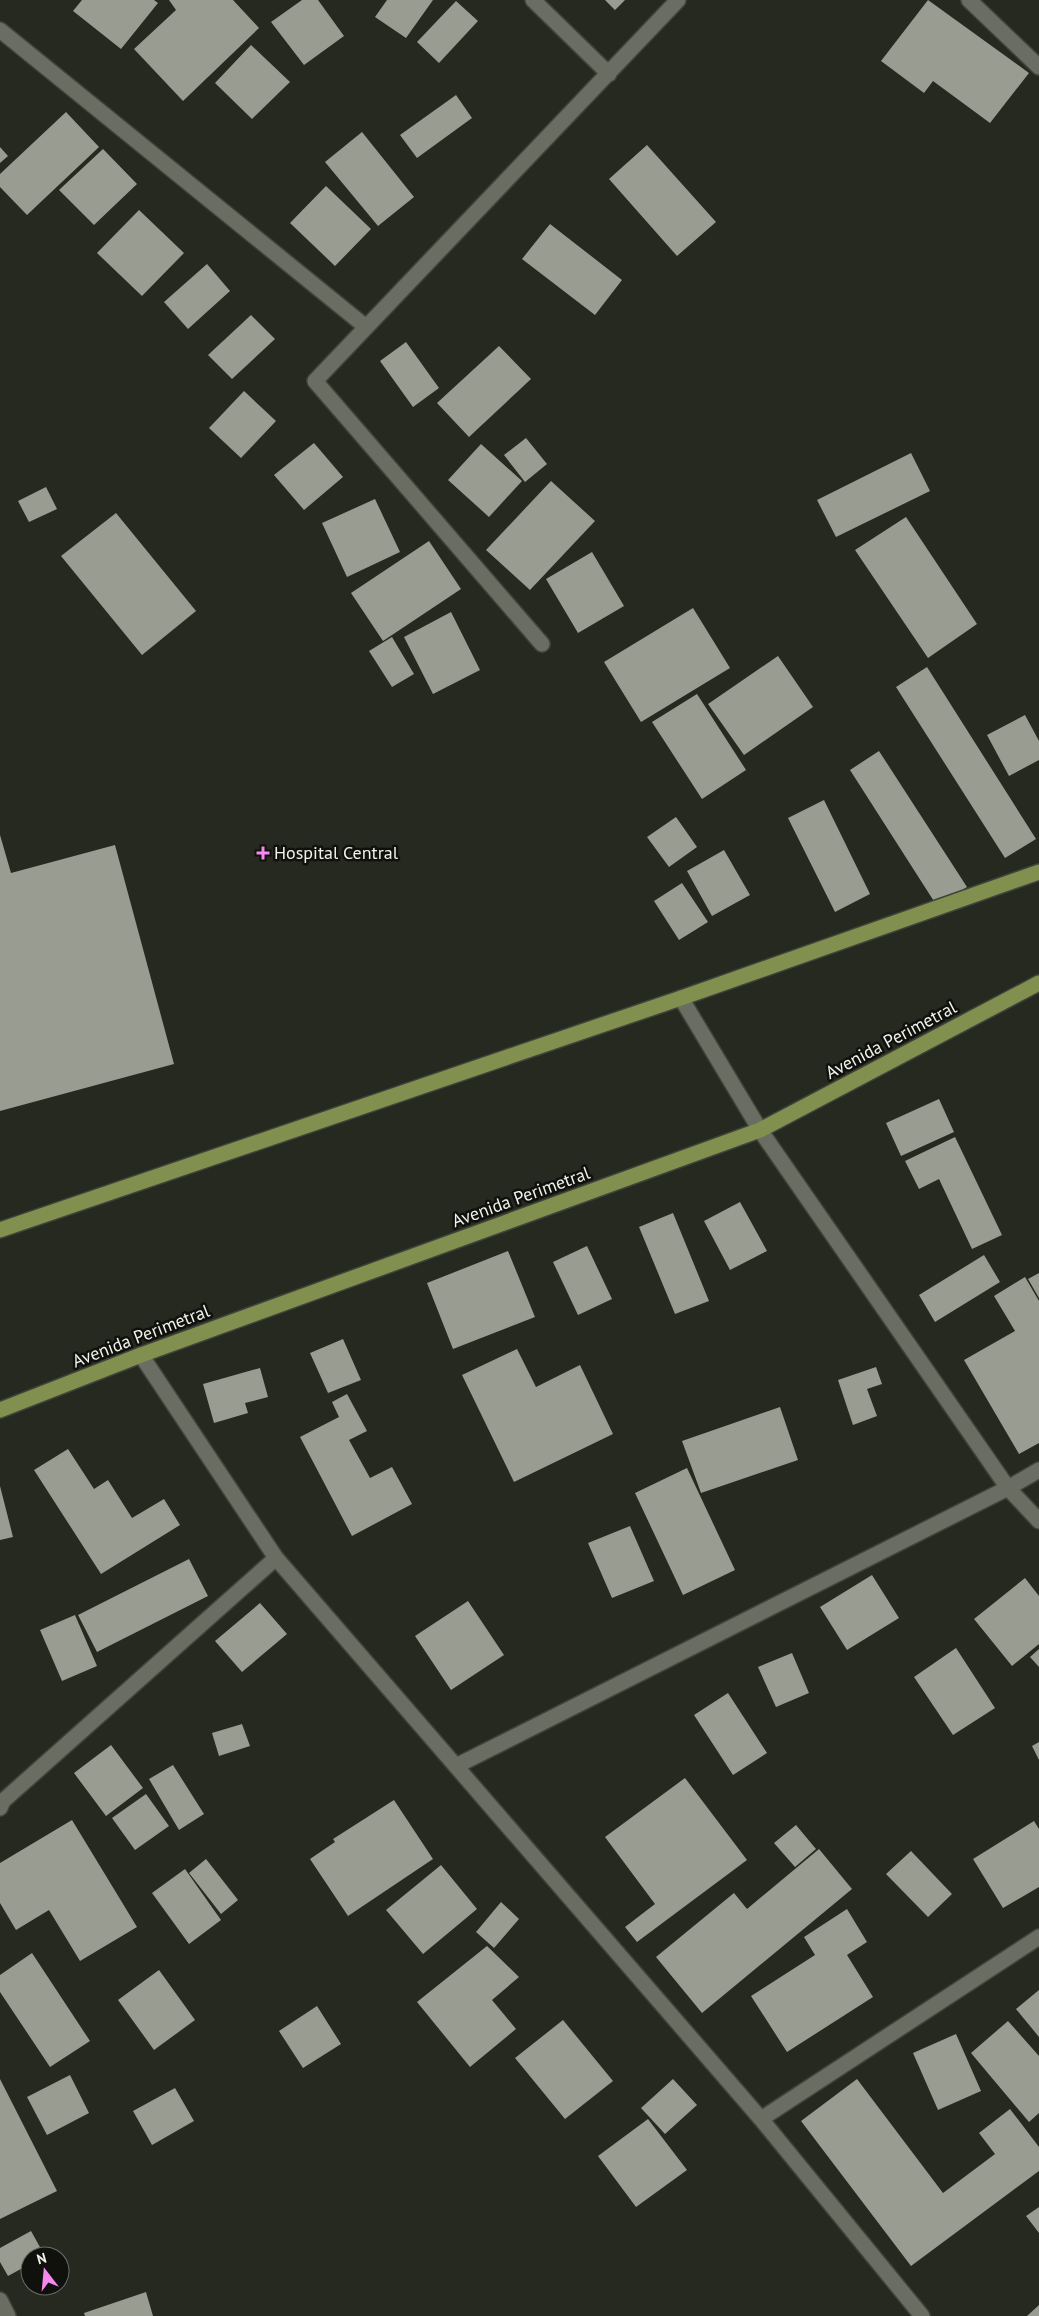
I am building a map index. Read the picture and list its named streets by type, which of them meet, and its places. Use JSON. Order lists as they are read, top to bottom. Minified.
{"streets":{"main road":["Avenida Perimetral"]},"places":{"health":["Hospital Central"]},"north":"top"}
